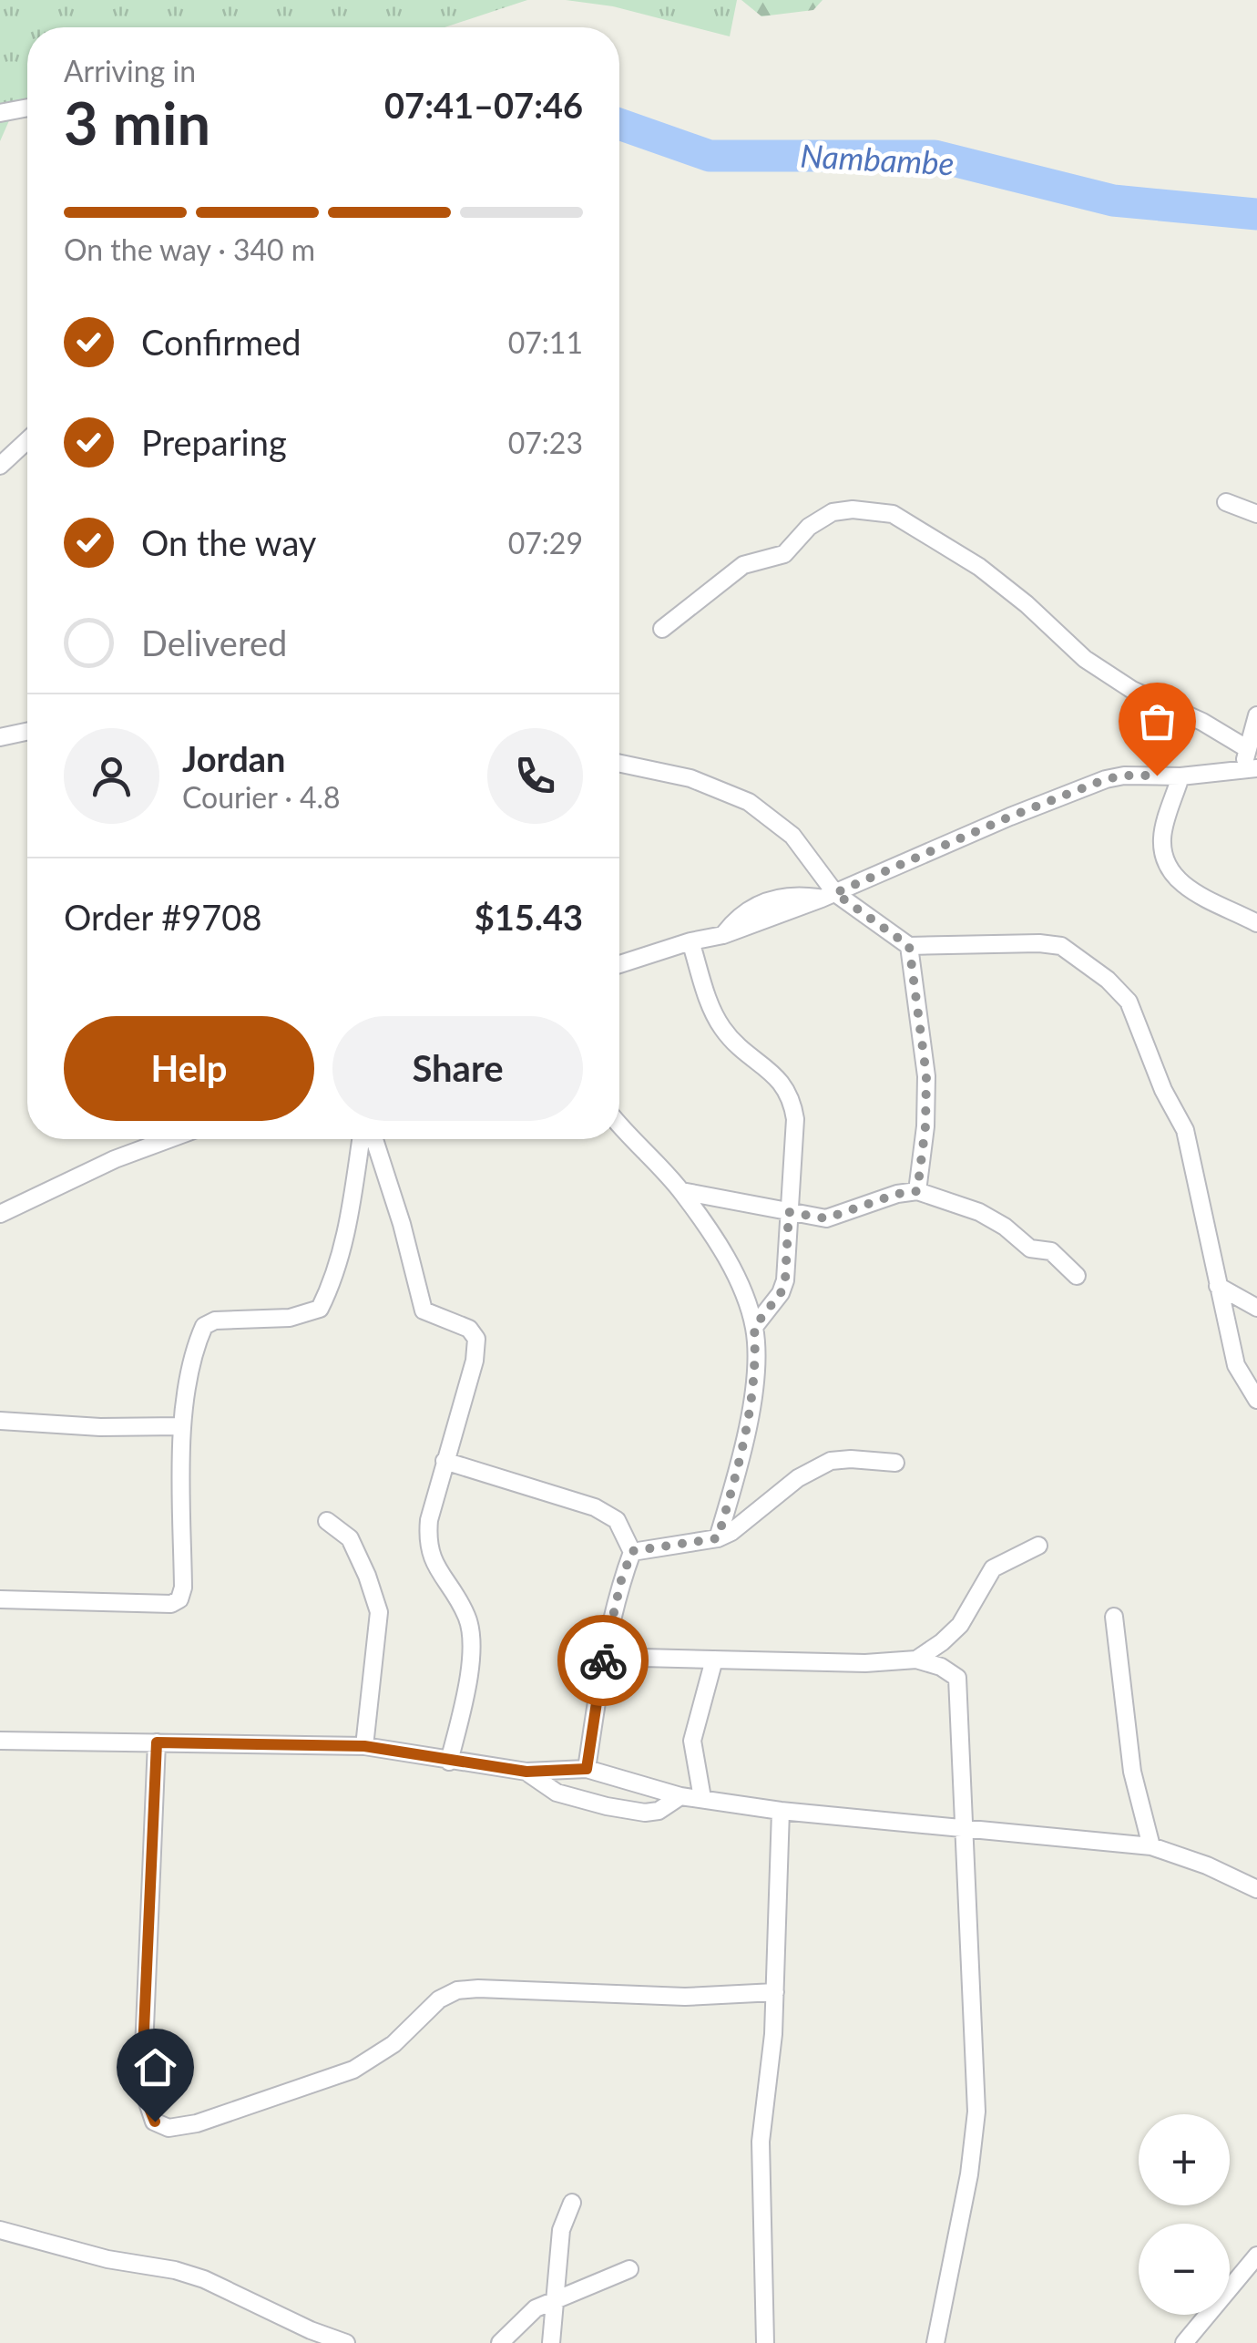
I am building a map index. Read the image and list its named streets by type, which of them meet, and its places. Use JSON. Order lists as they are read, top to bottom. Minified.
{"water":["Nambambe"],"page":{"heading":["3 min","Arriving in","07:41–07:46"],"panel":["Jordan","Courier · 4.8","Order #9708","$15.43"],"bar":"On the way · 340 m","list":[["Confirmed","07:11"],["Preparing","07:23"],["On the way","07:29"],"Delivered"],"buttons":["Help","Share"],"map_buttons":["+","−"]}}
